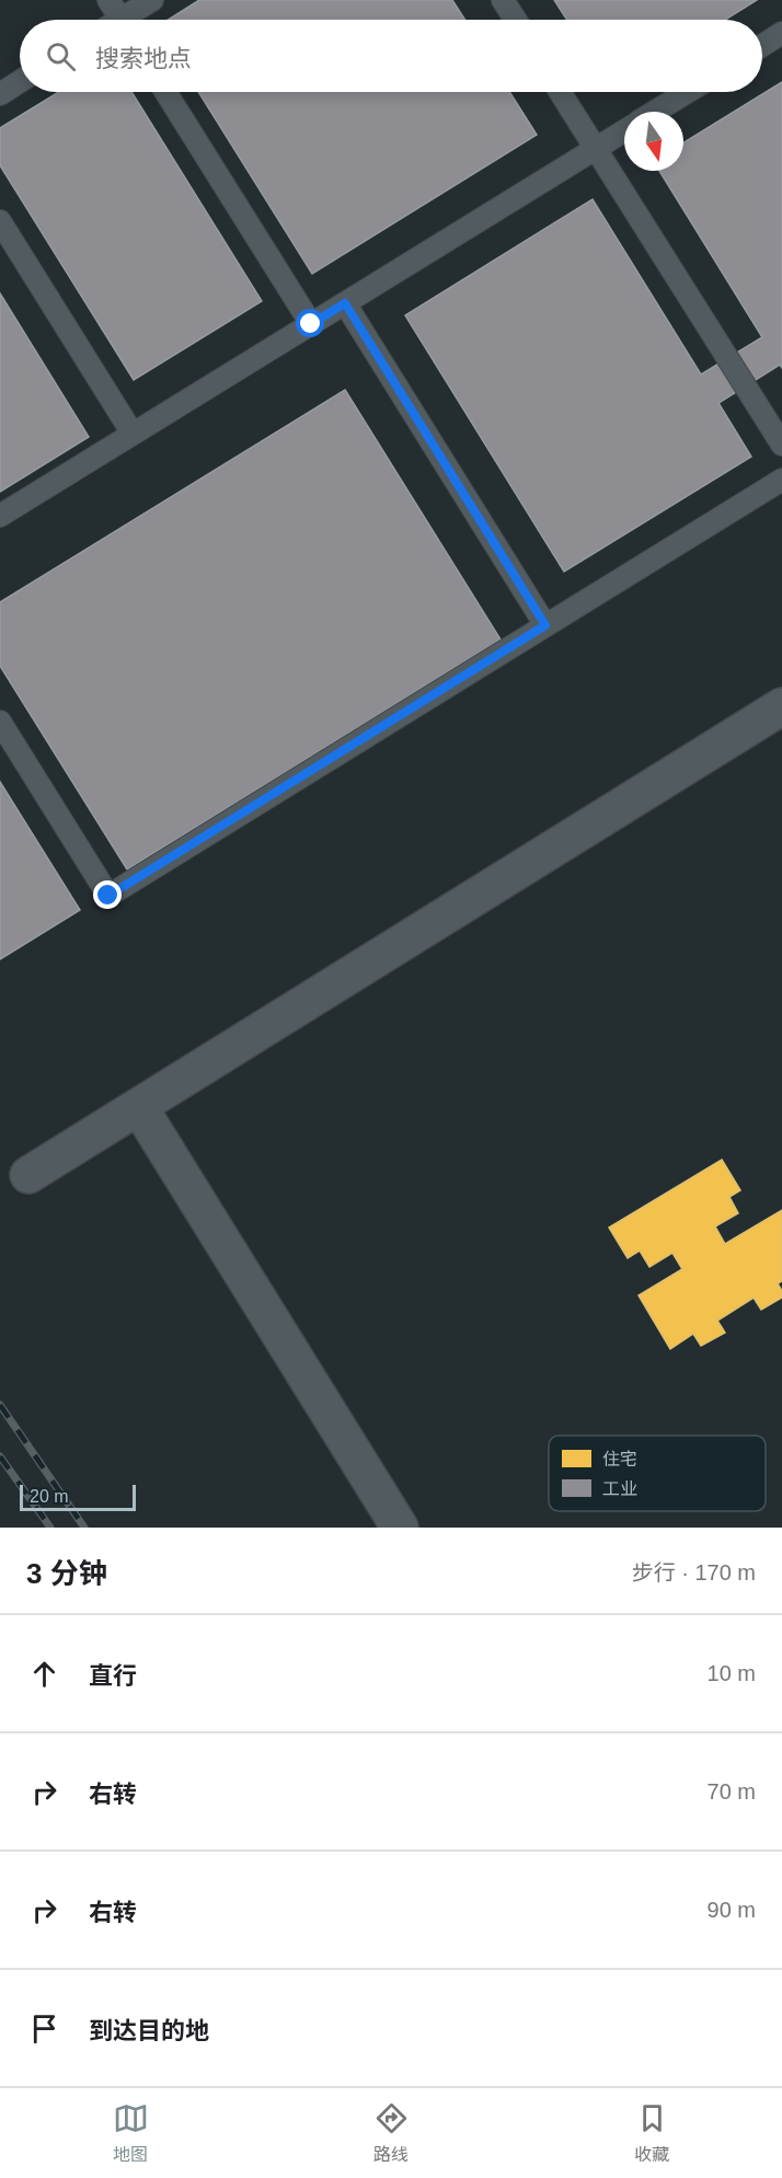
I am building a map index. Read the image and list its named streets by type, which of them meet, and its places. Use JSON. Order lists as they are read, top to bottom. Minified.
{"legend":["住宅","工业"],"scale_bar":"20 m","north":"bottom","page":{"search":"搜索地点","scale":"20 m","heading":["3 分钟","步行 · 170 m"],"list":[["直行","10 m"],["右转","70 m"],["右转","90 m"],"到达目的地"],"nav":["地图","路线","收藏"]}}
